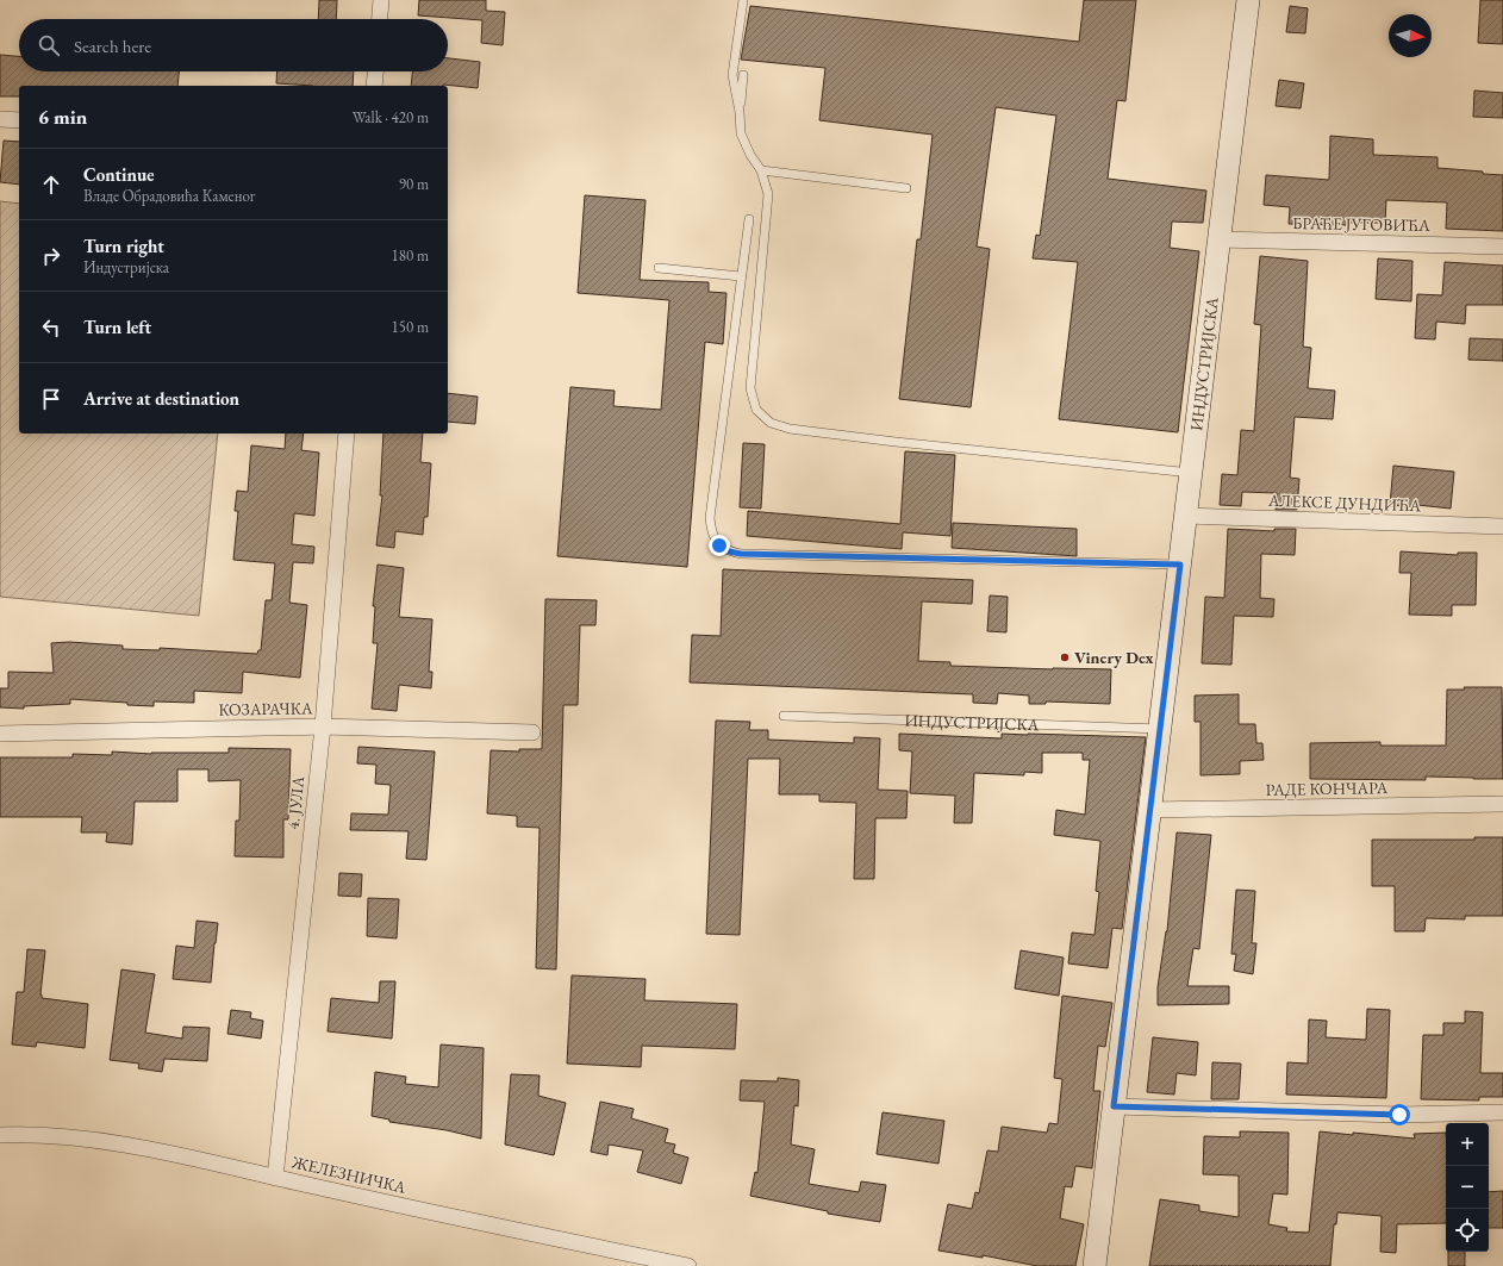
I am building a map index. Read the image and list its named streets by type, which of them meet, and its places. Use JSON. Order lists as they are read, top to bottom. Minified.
{"streets":{"main road":["ИНДУСТРИЈСКА"],"street":["БРАЋЕ ЈУГОВИЋА","АЛЕКСЕ ДУНДИЋА","КОЗАРАЧКА","РАДЕ КОНЧАРА","4. ЈУЛА","ЖЕЛЕЗНИЧКА"]},"crossings":[["БРАЋЕ ЈУГОВИЋА","ИНДУСТРИЈСКА"],["ИНДУСТРИЈСКА","АЛЕКСЕ ДУНДИЋА"],["ИНДУСТРИЈСКА","РАДЕ КОНЧАРА"],["КОЗАРАЧКА","4. ЈУЛА"],["4. ЈУЛА","ЖЕЛЕЗНИЧКА"]],"places":["Vinery Dex"],"north":"right","page":{"search":"Search here","heading":["6 min","Walk · 420 m"],"list":[["Continue","Владе Обрадовића Каменог","90 m"],["Turn right","Индустријска","180 m"],["Turn left","150 m"],"Arrive at destination"],"map_buttons":["+","−"]}}
